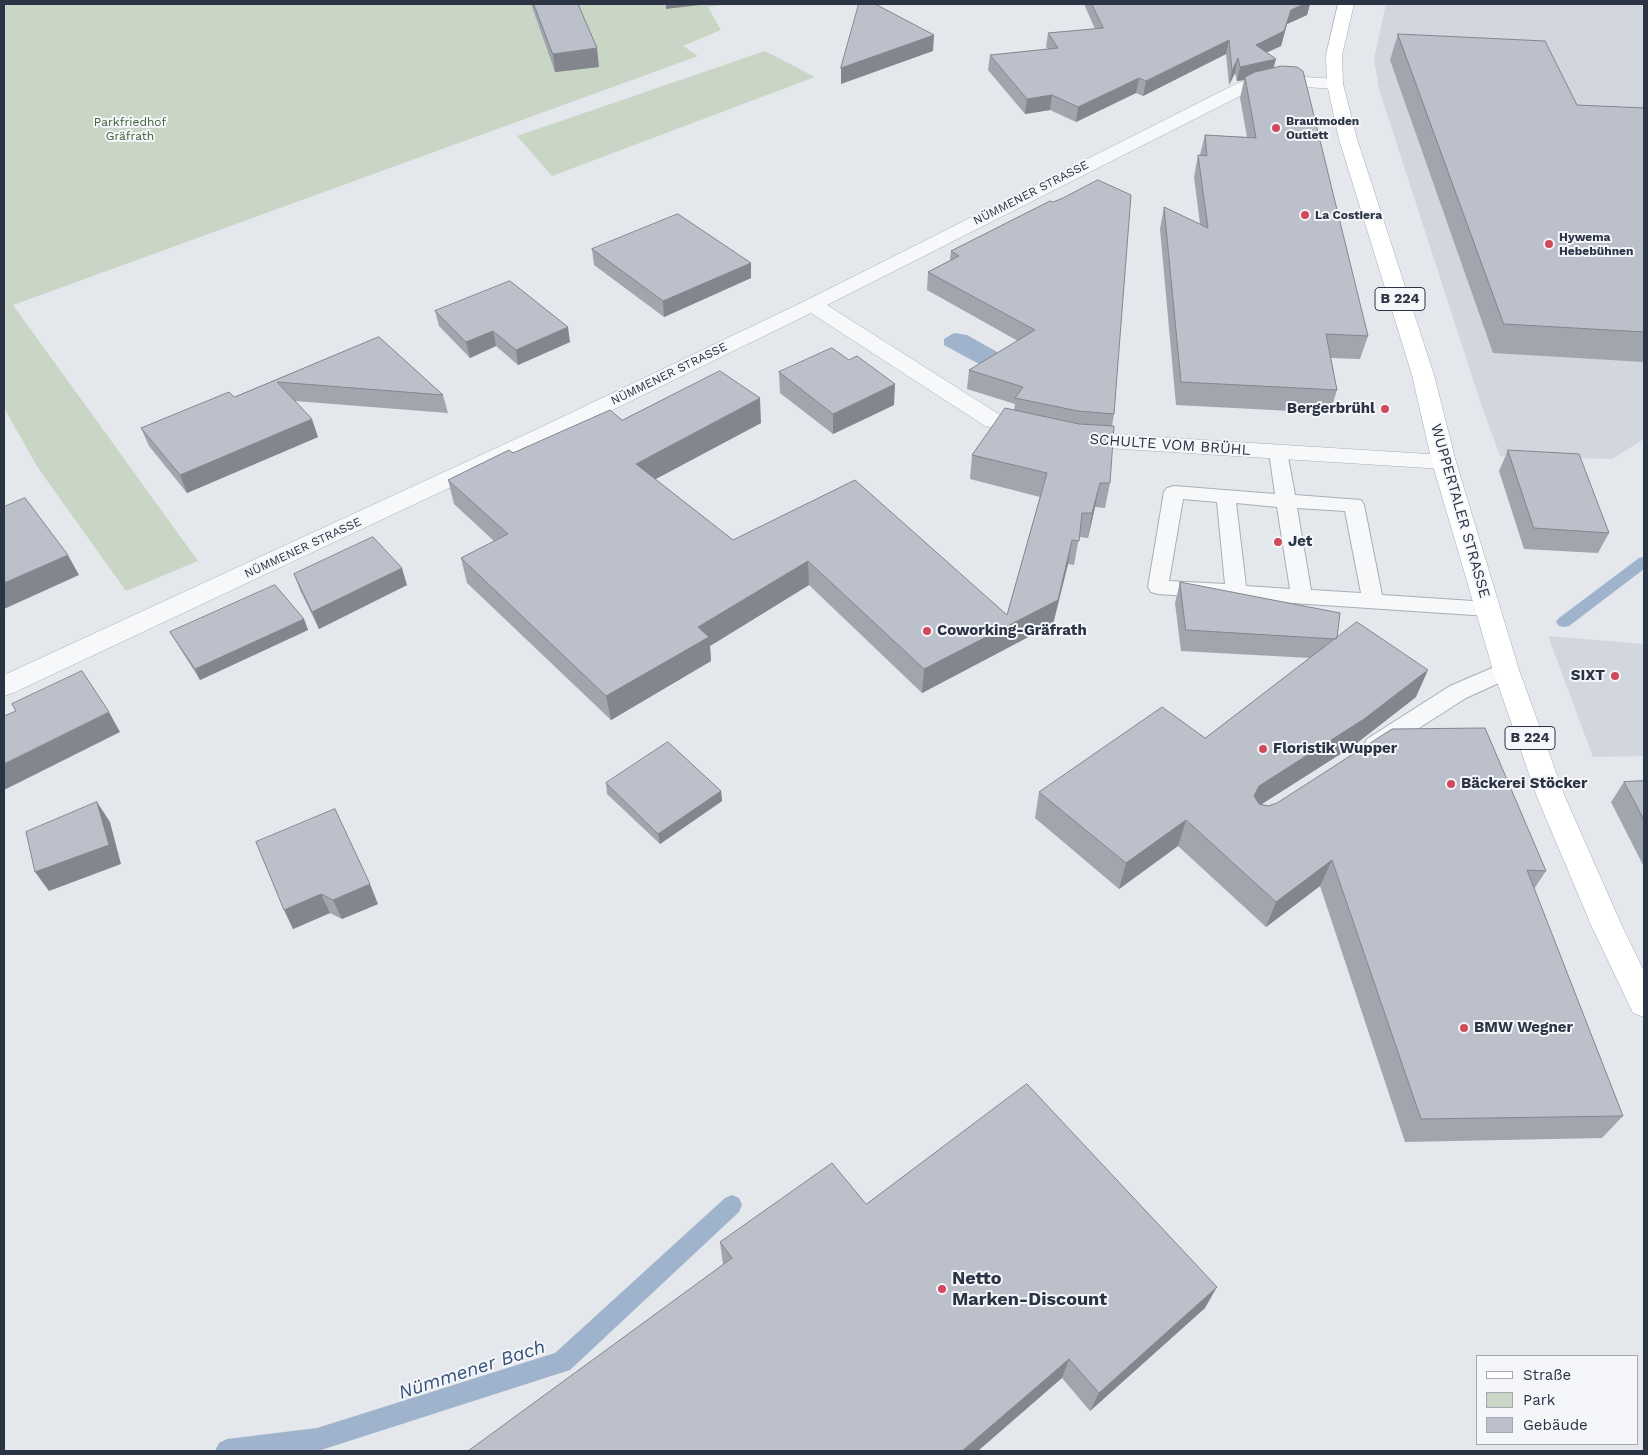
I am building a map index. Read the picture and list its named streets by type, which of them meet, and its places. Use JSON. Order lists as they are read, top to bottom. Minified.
{"streets":{"main road":["B 224","WUPPERTALER STRASSE"],"street":["NÜMMENER STRASSE","SCHULTE VOM BRÜHL"]},"crossings":[["NÜMMENER STRASSE","SCHULTE VOM BRÜHL"],["NÜMMENER STRASSE","WUPPERTALER STRASSE"],["SCHULTE VOM BRÜHL","WUPPERTALER STRASSE"]],"water":["Nümmener Bach"],"parks":["Parkfriedhof Gräfrath"],"places":["Brautmoden Outlett","La Costiera","Hywema Hebebühnen","Bergerbrühl","Jet","Coworking-Gräfrath","SIXT","Floristik Wupper","Bäckerei Stöcker","BMW Wegner","Netto Marken-Discount"],"legend":["Straße","Park","Gebäude"]}
